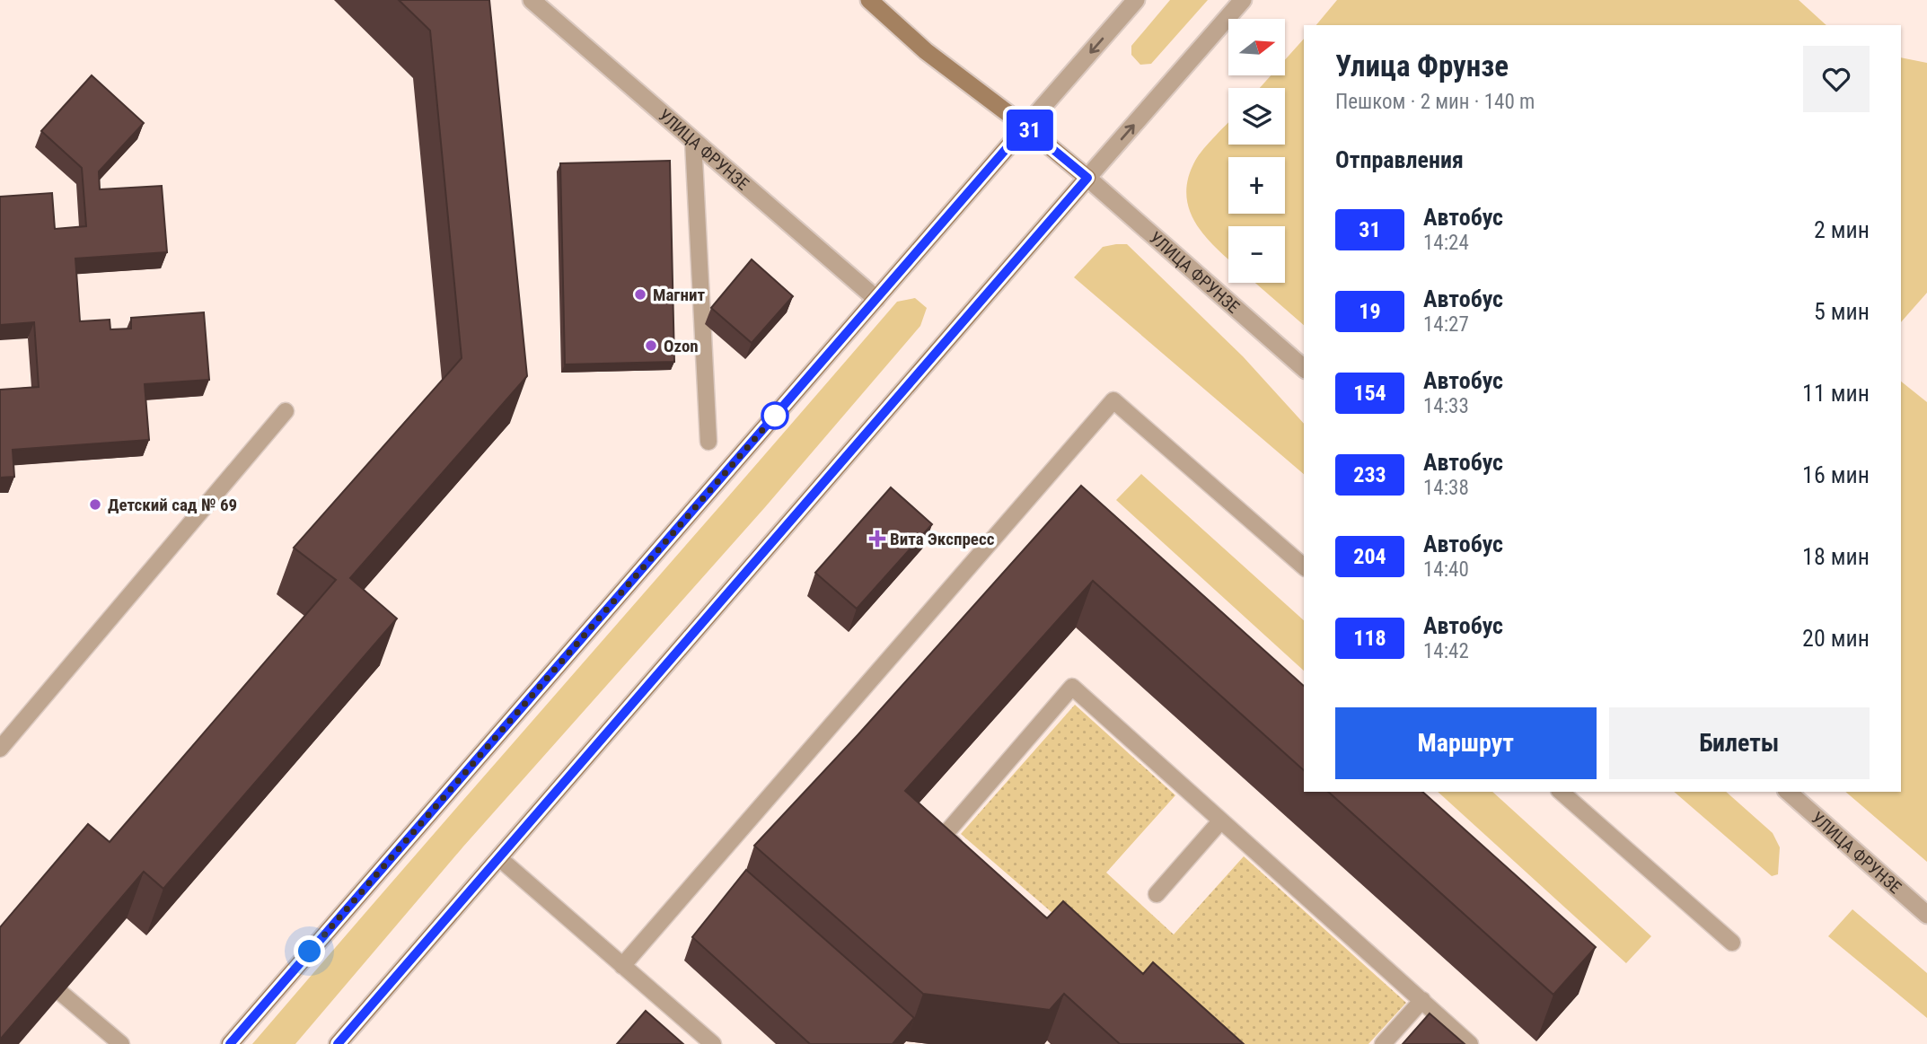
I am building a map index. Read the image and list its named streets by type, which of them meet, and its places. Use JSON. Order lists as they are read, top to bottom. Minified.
{"streets":{"main road":["УЛИЦА ФРУНЗЕ"]},"places":{"other":["Магнит","Ozon","Детский сад № 69"],"health":["Вита Экспресс"]},"lines":["bus line 31"],"north":"right","page":{"on_map":"31","map_buttons":["+","−"],"heading":[["Улица Фрунзе","Пешком · 2 мин · 140 m"],"Отправления"],"list":[{"mark":"31","name":"Автобус","note":"14:24","value":"2 мин"},{"mark":"19","name":"Автобус","note":"14:27","value":"5 мин"},{"mark":"154","name":"Автобус","note":"14:33","value":"11 мин"},{"mark":"233","name":"Автобус","note":"14:38","value":"16 мин"},{"mark":"204","name":"Автобус","note":"14:40","value":"18 мин"},{"mark":"118","name":"Автобус","note":"14:42","value":"20 мин"}],"buttons":["Маршрут","Билеты"]}}
